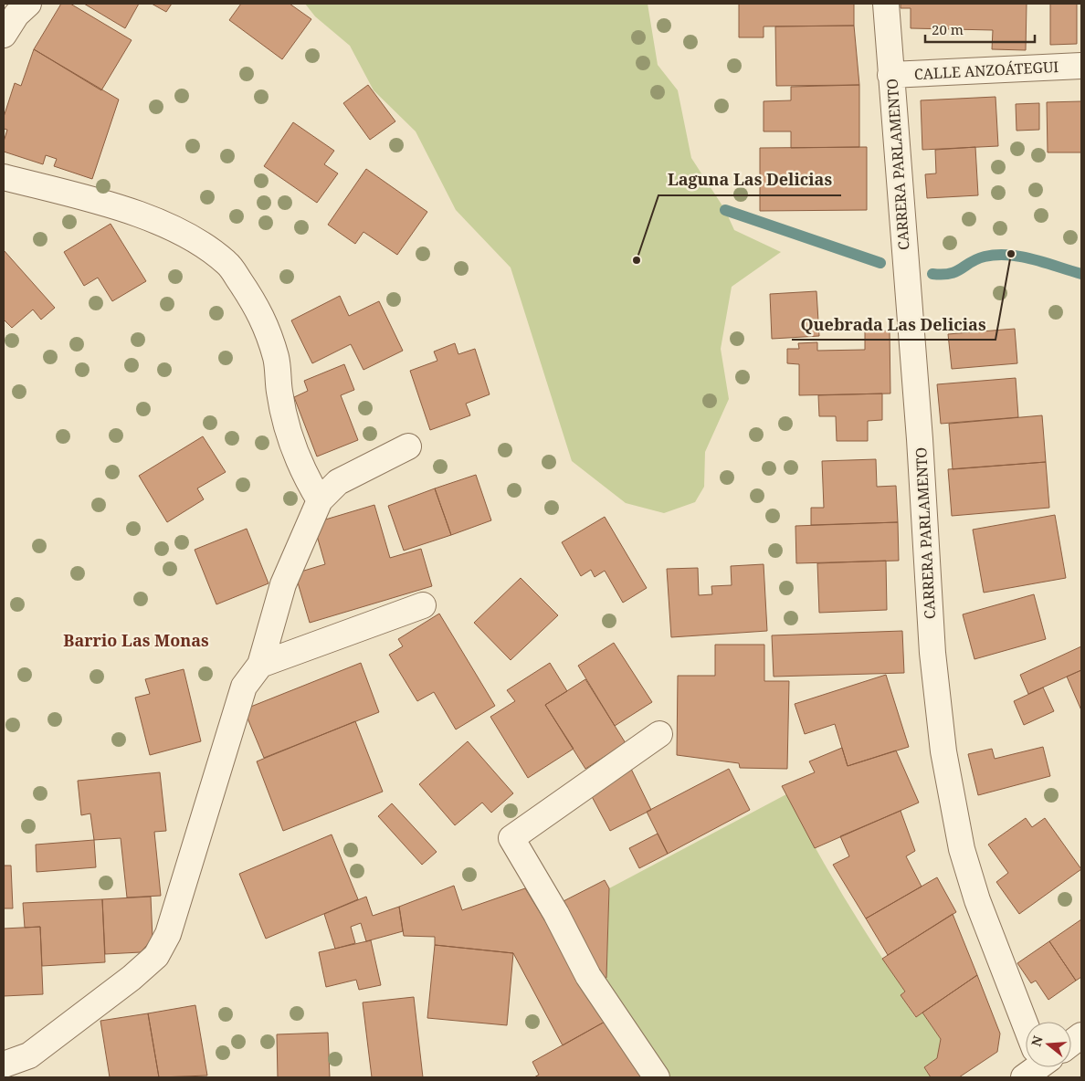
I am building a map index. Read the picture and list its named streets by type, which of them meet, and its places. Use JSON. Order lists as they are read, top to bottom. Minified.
{"streets":{"street":["CALLE ANZOÁTEGUI","CARRERA PARLAMENTO"]},"crossings":[["CALLE ANZOÁTEGUI","CARRERA PARLAMENTO"]],"districts":["Barrio Las Monas"],"places":["Quebrada Las Delicias","Laguna Las Delicias"],"scale_bar":"20 m","north":"left"}
